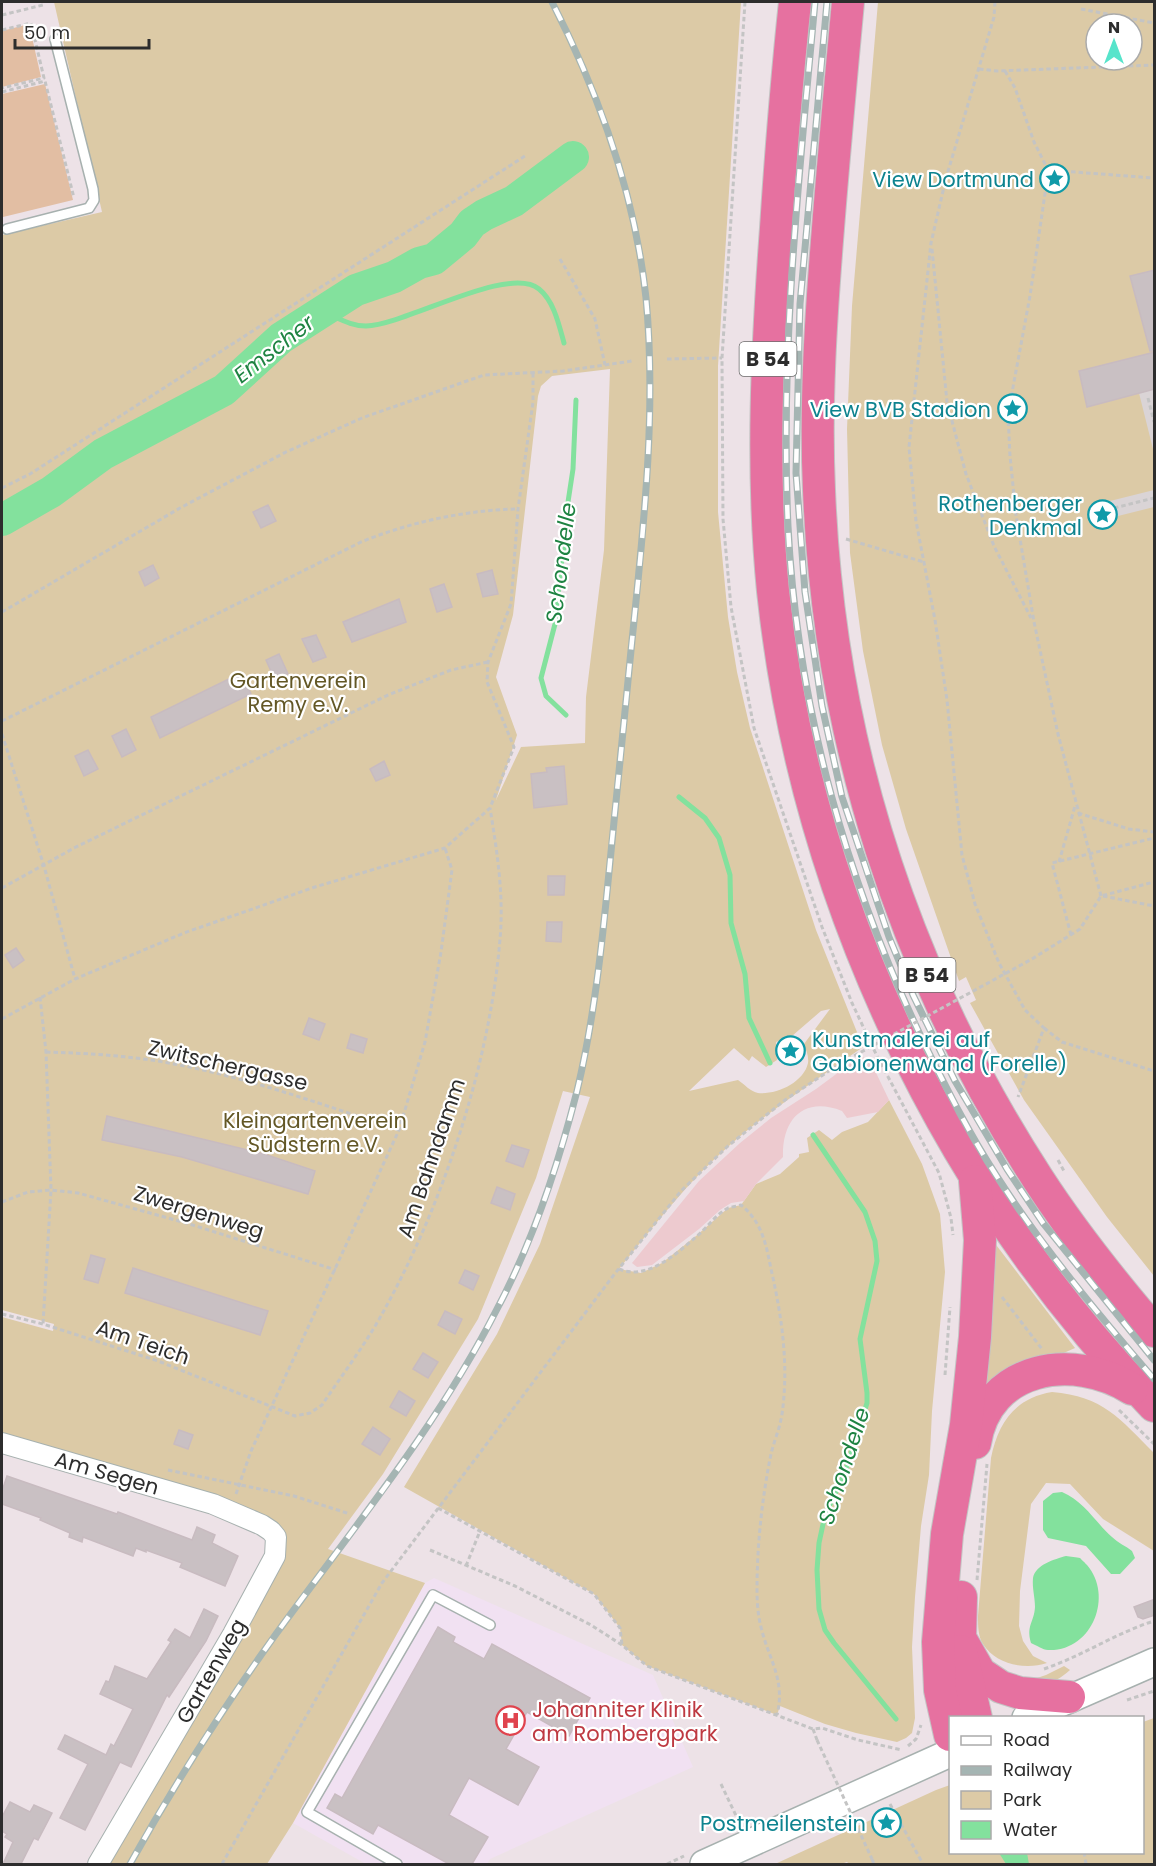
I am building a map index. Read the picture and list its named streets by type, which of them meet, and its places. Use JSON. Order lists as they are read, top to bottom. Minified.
{"streets":{"highway":["B 54"],"street":["Am Segen","Gartenweg"],"path":["Zwitschergasse","Am Bahndamm","Zwergenweg","Am Teich"]},"crossings":[["Am Bahndamm","Am Teich"],["Am Segen","Gartenweg"]],"water":["Emscher","Schondelle"],"parks":["Gartenverein Remy e.V.","Kleingartenverein Südstern e.V."],"places":{"place":["View Dortmund","View BVB Stadion","Rothenberger Denkmal","Kunstmalerei auf Gabionenwand (Forelle)","Postmeilenstein"],"hospital":["Johanniter Klinik am Rombergpark"]},"legend":["Road","Railway","Park","Water"],"scale_bar":"50 m","north":"top"}
